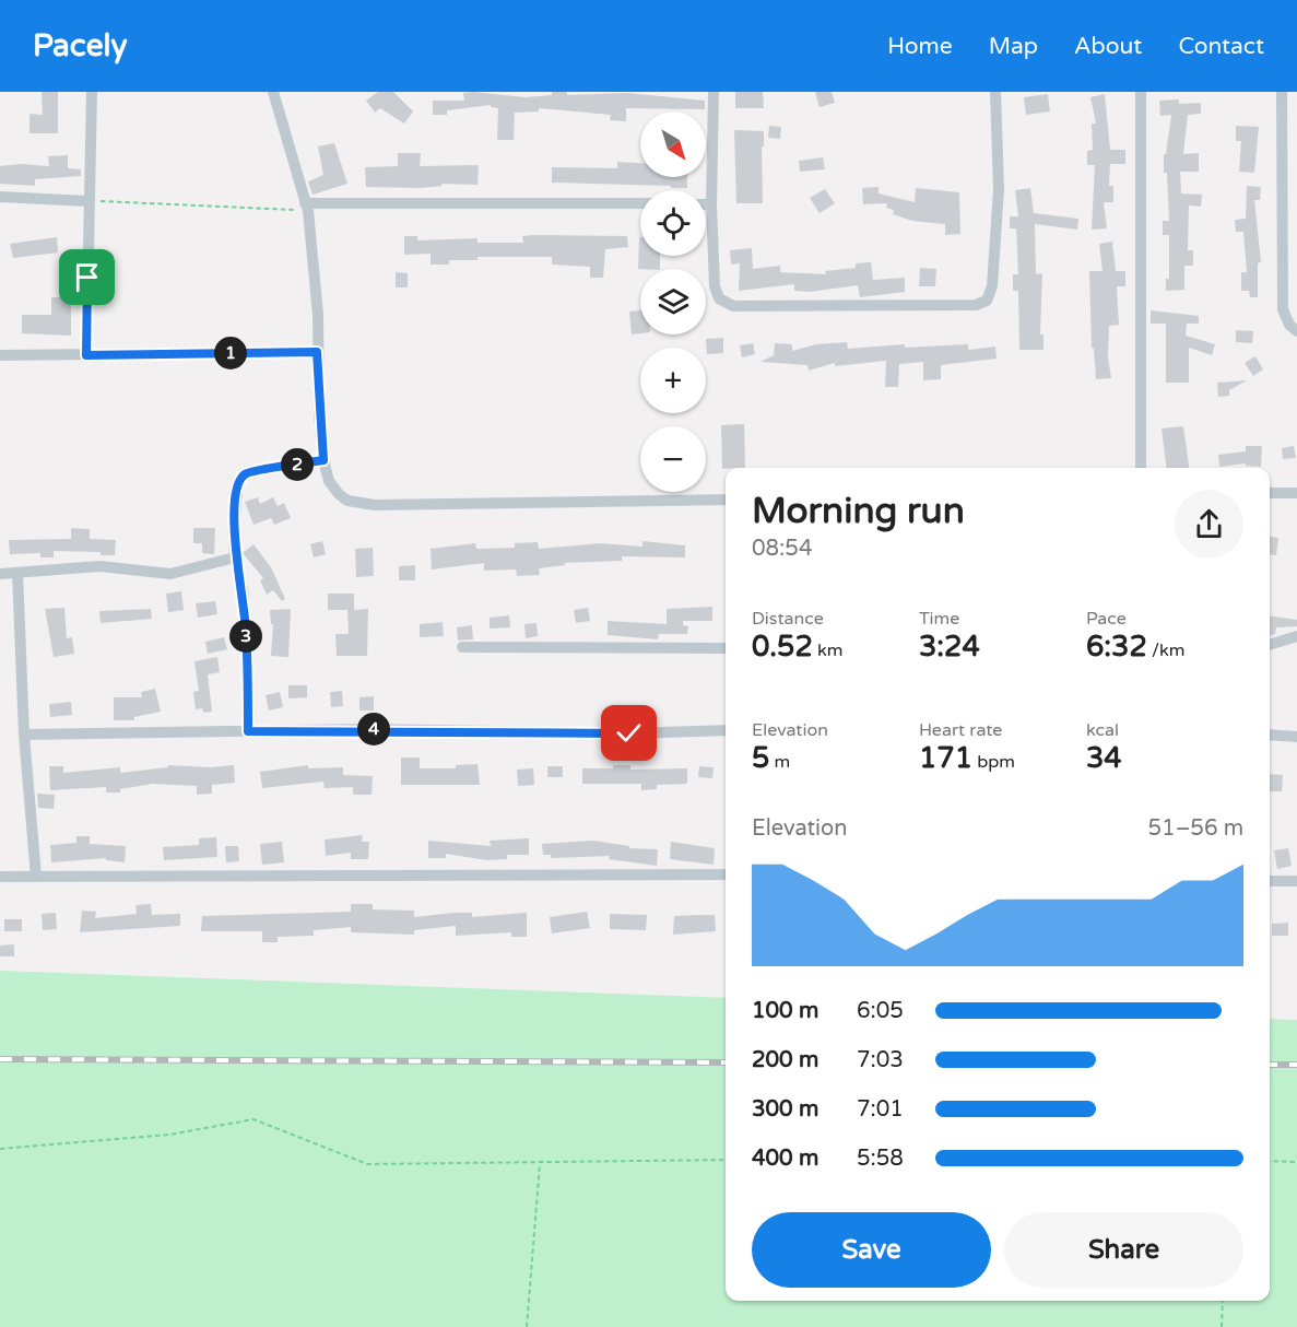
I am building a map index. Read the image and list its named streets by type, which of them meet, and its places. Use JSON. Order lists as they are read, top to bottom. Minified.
{"north":"bottom right","page":{"header":"Pacely","nav":["Home","Map","About","Contact"],"map_buttons":["+","−"],"pins":["1","2","3","4"],"heading":["Morning run","08:54"],"stats":[["Distance","0.52 km"],["Time","3:24"],["Pace","6:32 /km"],["Elevation","5 m"],["Heart rate","171 bpm"],["kcal","34"]],"chart":["Elevation","51–56 m"],"list":[{"name":"100 m","note":"6:05"},{"name":"200 m","note":"7:03"},{"name":"300 m","note":"7:01"},{"name":"400 m","note":"5:58"}],"buttons":["Save","Share"]}}
